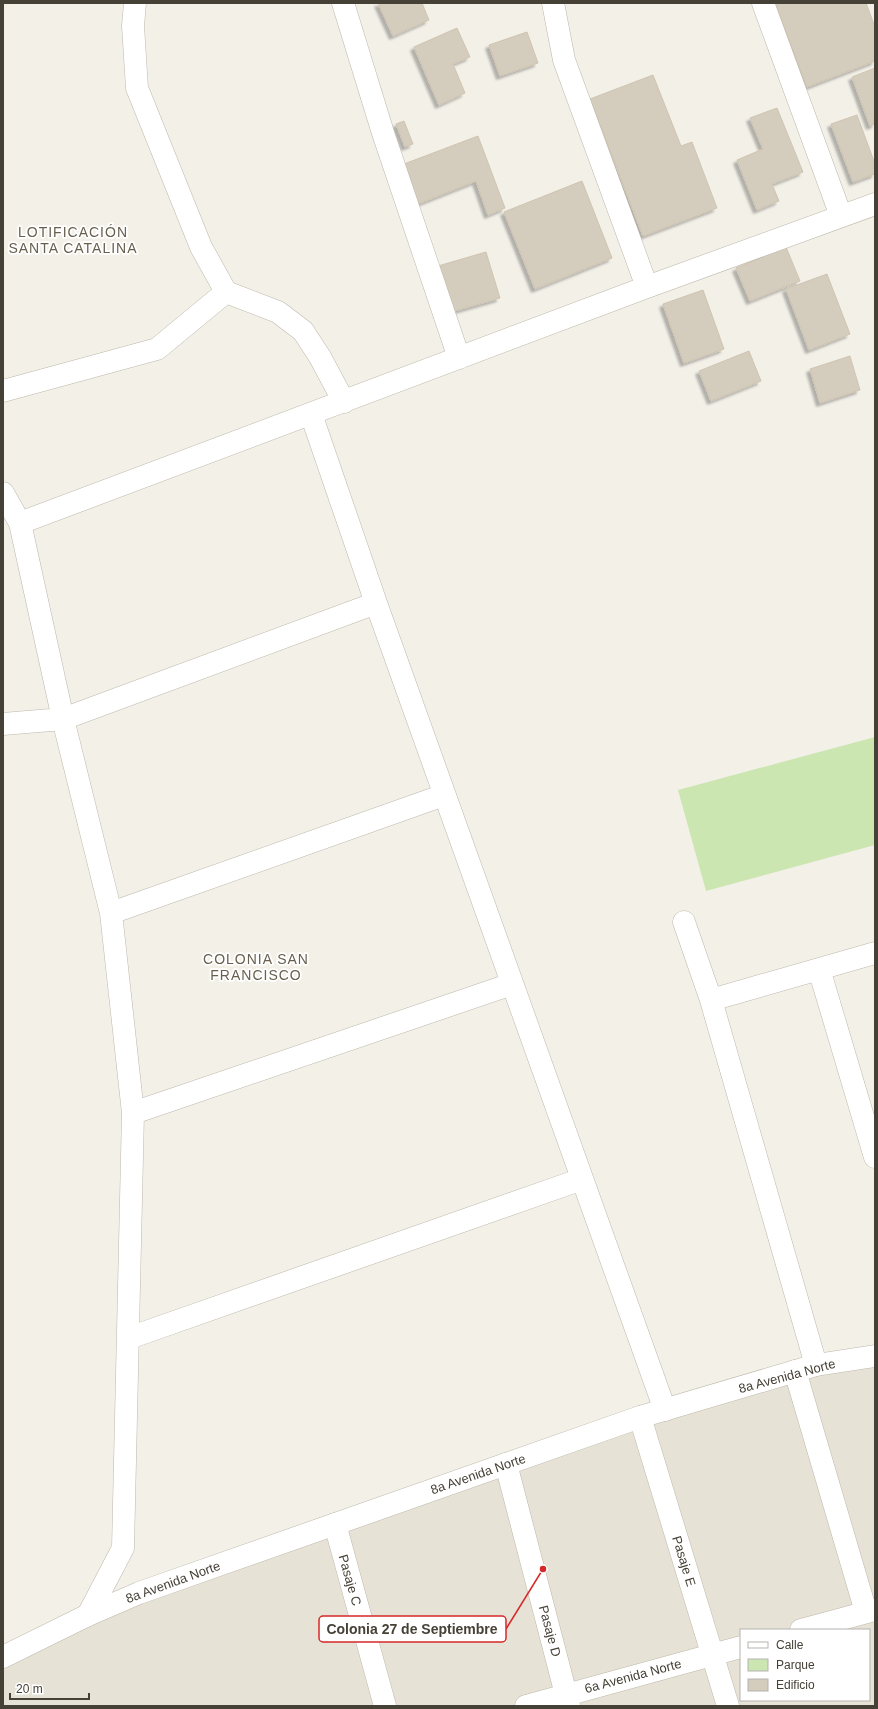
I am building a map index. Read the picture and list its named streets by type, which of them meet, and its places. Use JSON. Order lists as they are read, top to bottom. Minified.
{"streets":{"street":["8a Avenida Norte","Pasaje E","Pasaje C","Pasaje D","6a Avenida Norte"]},"crossings":[["8a Avenida Norte","Pasaje E"],["8a Avenida Norte","Pasaje C"],["8a Avenida Norte","Pasaje D"],["Pasaje E","6a Avenida Norte"],["Pasaje D","6a Avenida Norte"]],"districts":["LOTIFICACIÓN SANTA CATALINA","COLONIA SAN FRANCISCO"],"places":["Colonia 27 de Septiembre"],"legend":["Calle","Parque","Edificio"],"scale_bar":"20 m"}
